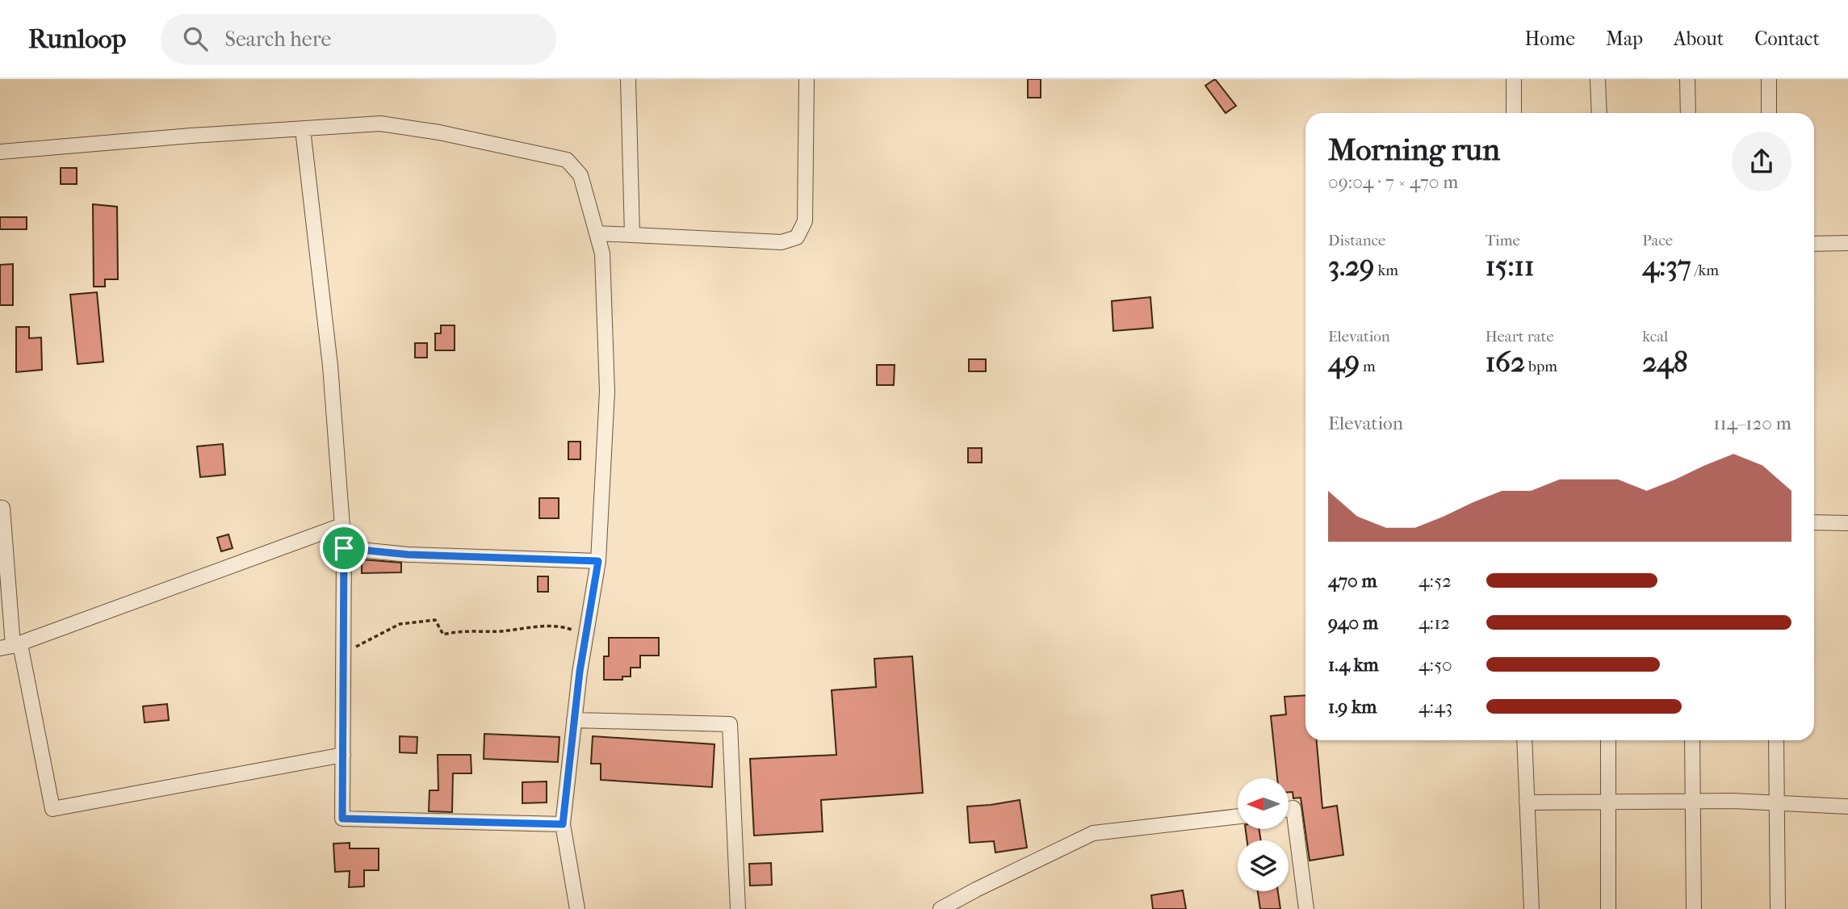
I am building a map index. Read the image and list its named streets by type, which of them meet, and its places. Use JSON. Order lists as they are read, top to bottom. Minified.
{"north":"left","page":{"header":"Runloop","search":"Search here","nav":["Home","Map","About","Contact"],"heading":["Morning run","09:04 · 7 × 470 m"],"stats":[["Distance","3.29 km"],["Time","15:11"],["Pace","4:37 /km"],["Elevation","49 m"],["Heart rate","162 bpm"],["kcal","248"]],"chart":["Elevation","114–120 m"],"list":[{"name":"470 m","note":"4:52"},{"name":"940 m","note":"4:12"},{"name":"1.4 km","note":"4:50"},{"name":"1.9 km","note":"4:43"}]}}
